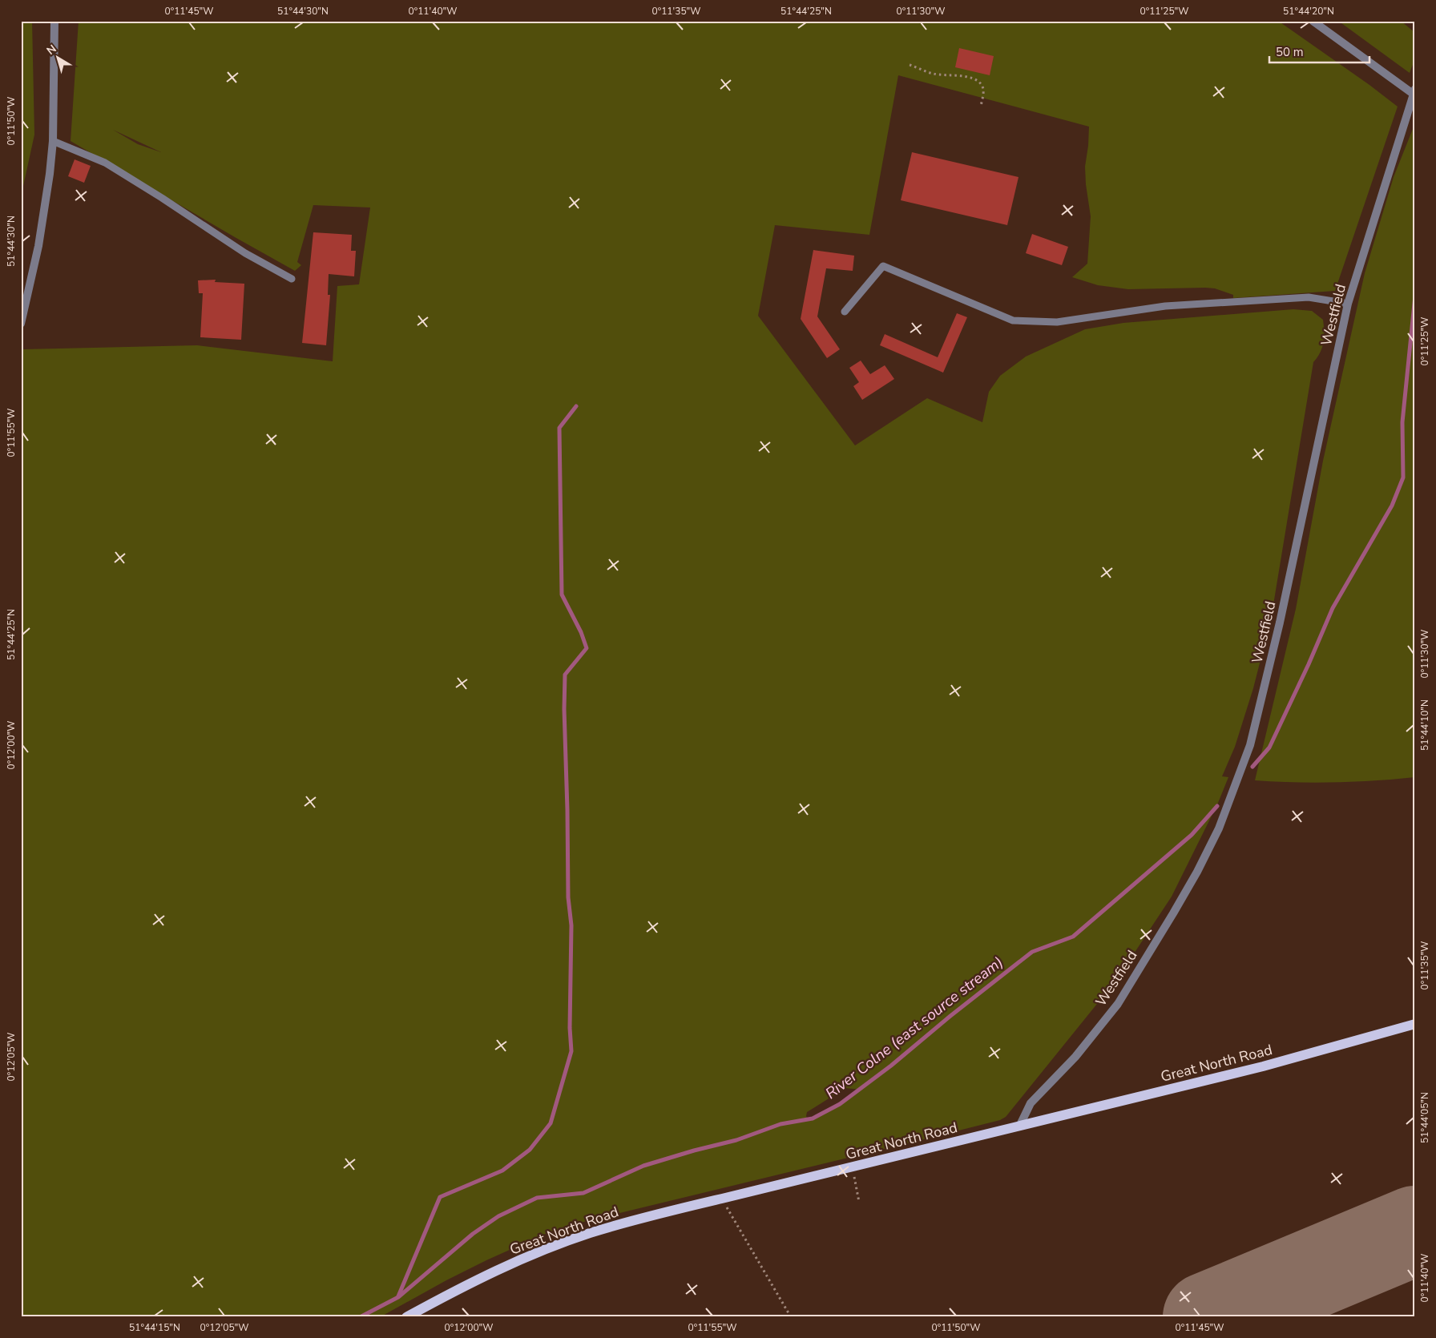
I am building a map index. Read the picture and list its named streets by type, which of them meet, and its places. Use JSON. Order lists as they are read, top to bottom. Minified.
{"streets":{"main road":["Great North Road"],"street":["Westfield"]},"crossings":[["Westfield","Great North Road"]],"water":["River Colne (east source stream)"],"scale_bar":"50 m","north":"top left","coordinates":["0°11'45\"W","51°44'30\"N","0°11'40\"W","0°11'35\"W","51°44'25\"N","0°11'30\"W","0°11'25\"W","51°44'20\"N","0°11'50\"W","0°11'55\"W","51°44'10\"N","0°12'00\"W","0°12'05\"W","51°44'05\"N","51°44'15\"N"]}
